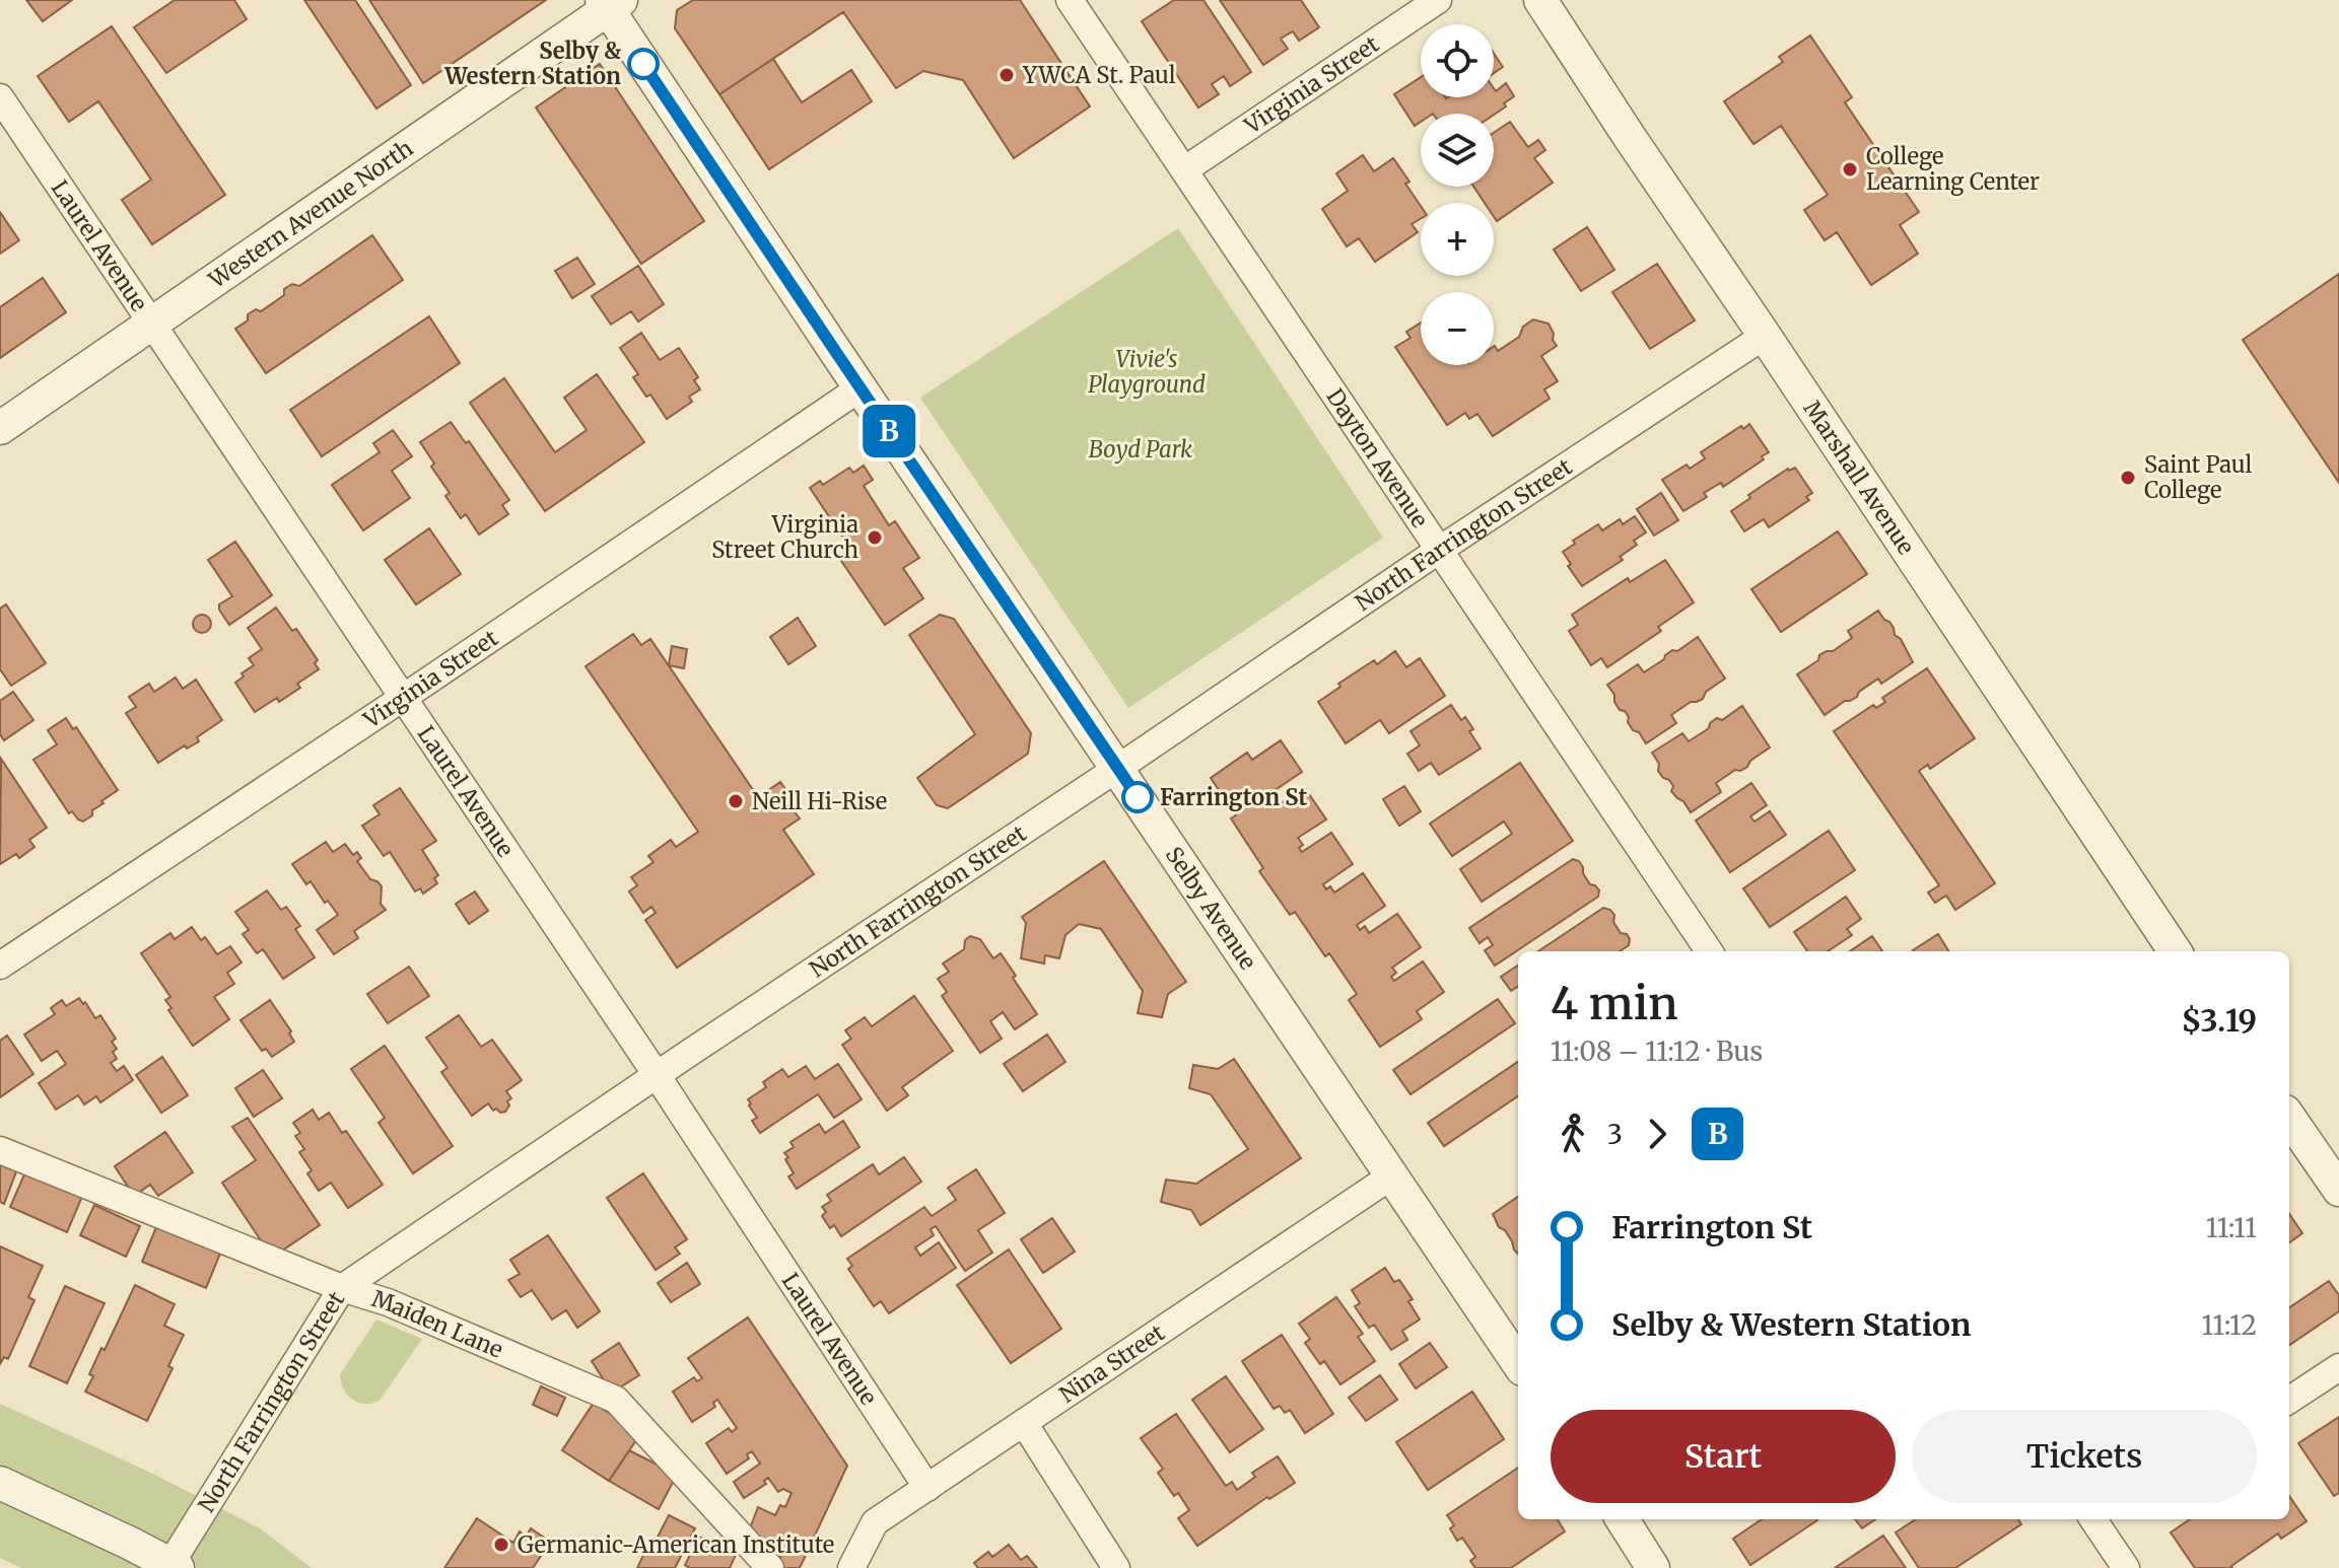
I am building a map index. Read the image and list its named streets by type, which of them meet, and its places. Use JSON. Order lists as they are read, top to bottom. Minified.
{"streets":{"street":["Virginia Street","Western Avenue North","Laurel Avenue","Dayton Avenue","Marshall Avenue","North Farrington Street","Selby Avenue","Maiden Lane","Nina Street"]},"crossings":[["Virginia Street","Laurel Avenue"],["Virginia Street","Dayton Avenue"],["Virginia Street","Selby Avenue"],["Western Avenue North","Laurel Avenue"],["Western Avenue North","Selby Avenue"],["Laurel Avenue","North Farrington Street"],["Laurel Avenue","Nina Street"],["Dayton Avenue","North Farrington Street"],["Marshall Avenue","North Farrington Street"],["North Farrington Street","Selby Avenue"],["North Farrington Street","Maiden Lane"],["Selby Avenue","Nina Street"]],"parks":["Vivie's Playground","Boyd Park"],"places":["Selby & Western Station","YWCA St. Paul","College Learning Center","Saint Paul College","Virginia Street Church","Farrington St","Neill Hi-Rise","Germanic-American Institute"],"lines":["bus line B"],"page":{"on_map":"B","map_buttons":["+","−"],"heading":["4 min","11:08 – 11:12 · Bus","$3.19"],"legs":["3","B"],"list":[{"name":"Farrington St","value":"11:11"},{"name":"Selby & Western Station","value":"11:12"}],"buttons":["Start","Tickets"]}}
